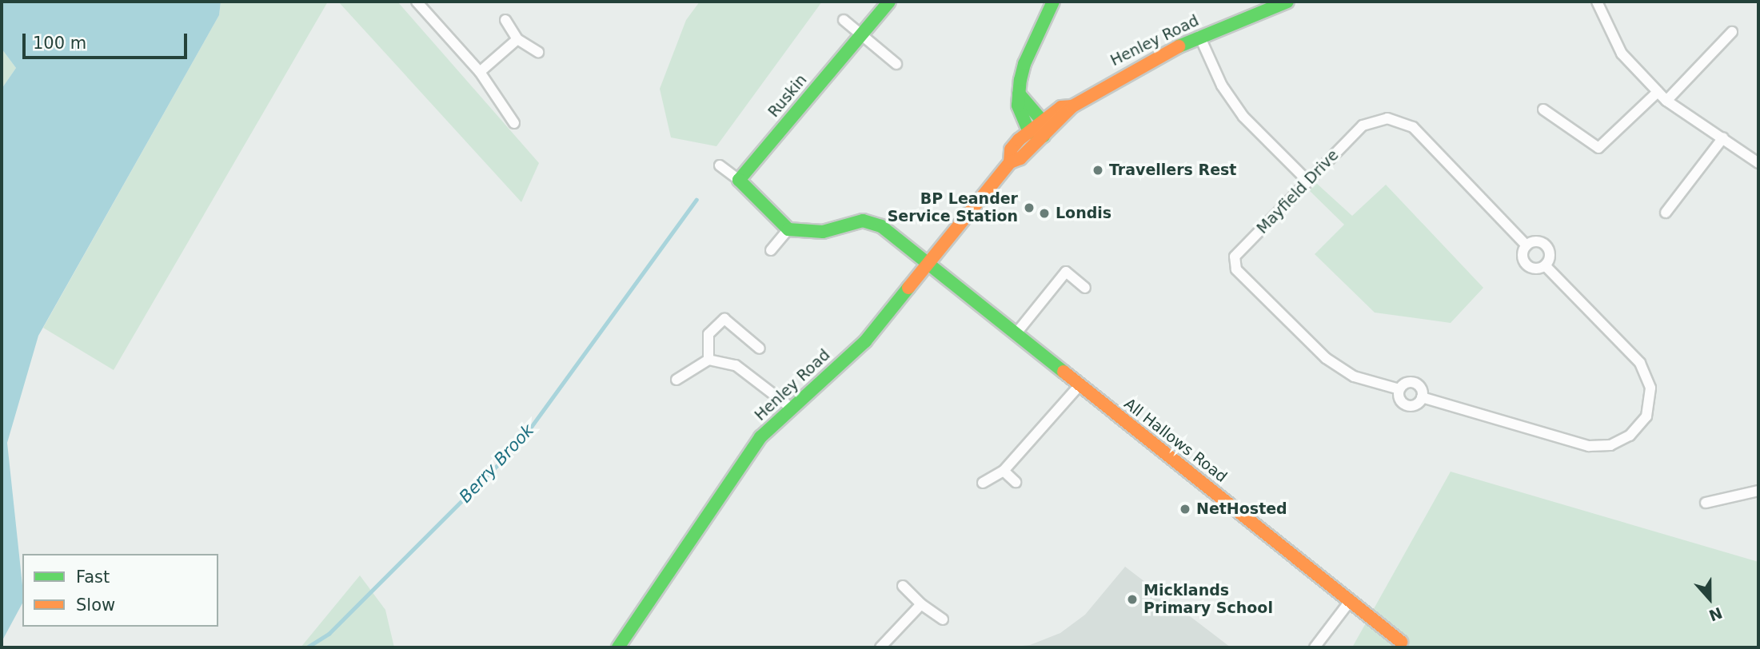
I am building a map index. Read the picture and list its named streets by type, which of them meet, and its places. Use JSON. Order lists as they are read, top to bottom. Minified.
{"streets":{"main road":["Henley Road","Ruskin","All Hallows Road"],"street":["Mayfield Drive"]},"crossings":[["Henley Road","All Hallows Road"]],"water":["Berry Brook"],"places":["Travellers Rest","BP Leander Service Station","Londis","NetHosted","Micklands Primary School"],"legend":["Fast","Slow"],"scale_bar":"100 m","north":"bottom"}
